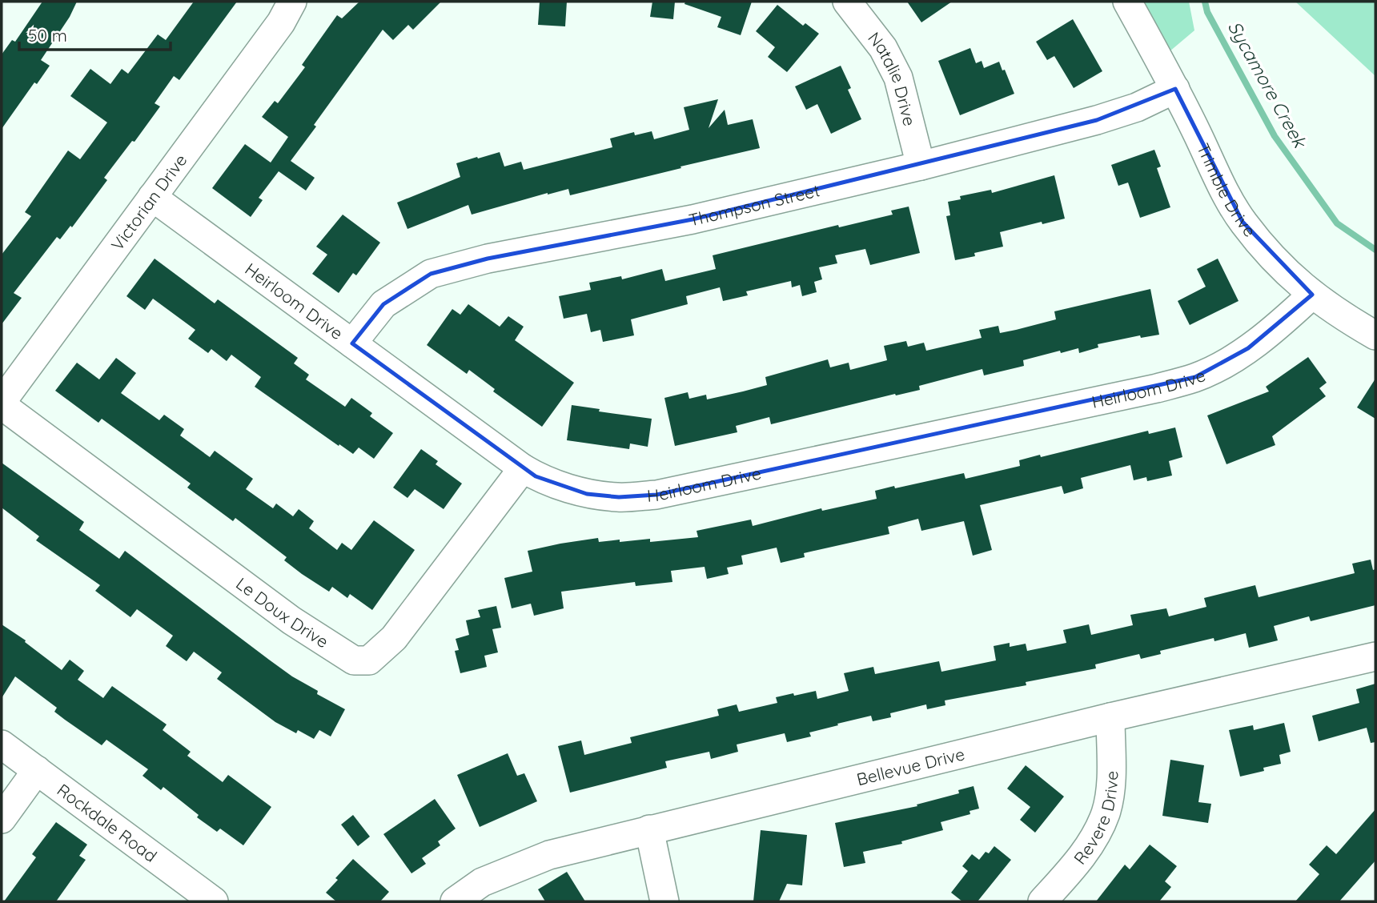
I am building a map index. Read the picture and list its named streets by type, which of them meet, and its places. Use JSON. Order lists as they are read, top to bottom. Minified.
{"streets":{"street":["Natalie Drive","Trimble Drive","Victorian Drive","Thompson Street","Heirloom Drive","Le Doux Drive","Bellevue Drive","Revere Drive","Rockdale Road"]},"crossings":[["Natalie Drive","Thompson Street"],["Trimble Drive","Thompson Street"],["Trimble Drive","Heirloom Drive"],["Victorian Drive","Heirloom Drive"],["Victorian Drive","Le Doux Drive"],["Thompson Street","Heirloom Drive"],["Heirloom Drive","Le Doux Drive"],["Bellevue Drive","Revere Drive"]],"water":["Sycamore Creek"],"scale_bar":"50 m"}
